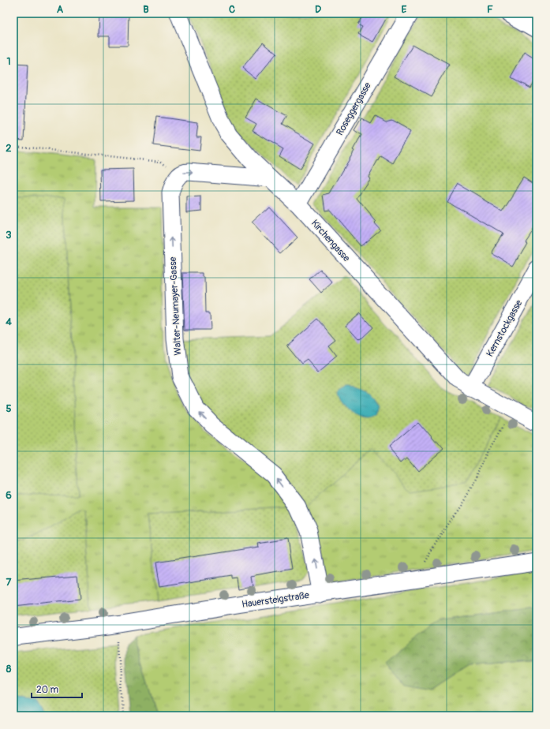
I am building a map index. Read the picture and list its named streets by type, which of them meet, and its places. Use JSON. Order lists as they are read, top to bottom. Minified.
{"streets":{"street":["Roseggergasse","Kirchengasse","Walter-Neumayer-Gasse","Kernstockgasse","Hauersteigstraße"]},"crossings":[["Roseggergasse","Kirchengasse"],["Kirchengasse","Kernstockgasse"],["Walter-Neumayer-Gasse","Hauersteigstraße"]],"one_way":["Walter-Neumayer-Gasse"],"scale_bar":"20 m","grid":{"columns":["A","B","C","D","E","F"],"rows":["1","2","3","4","5","6","7","8"]}}
